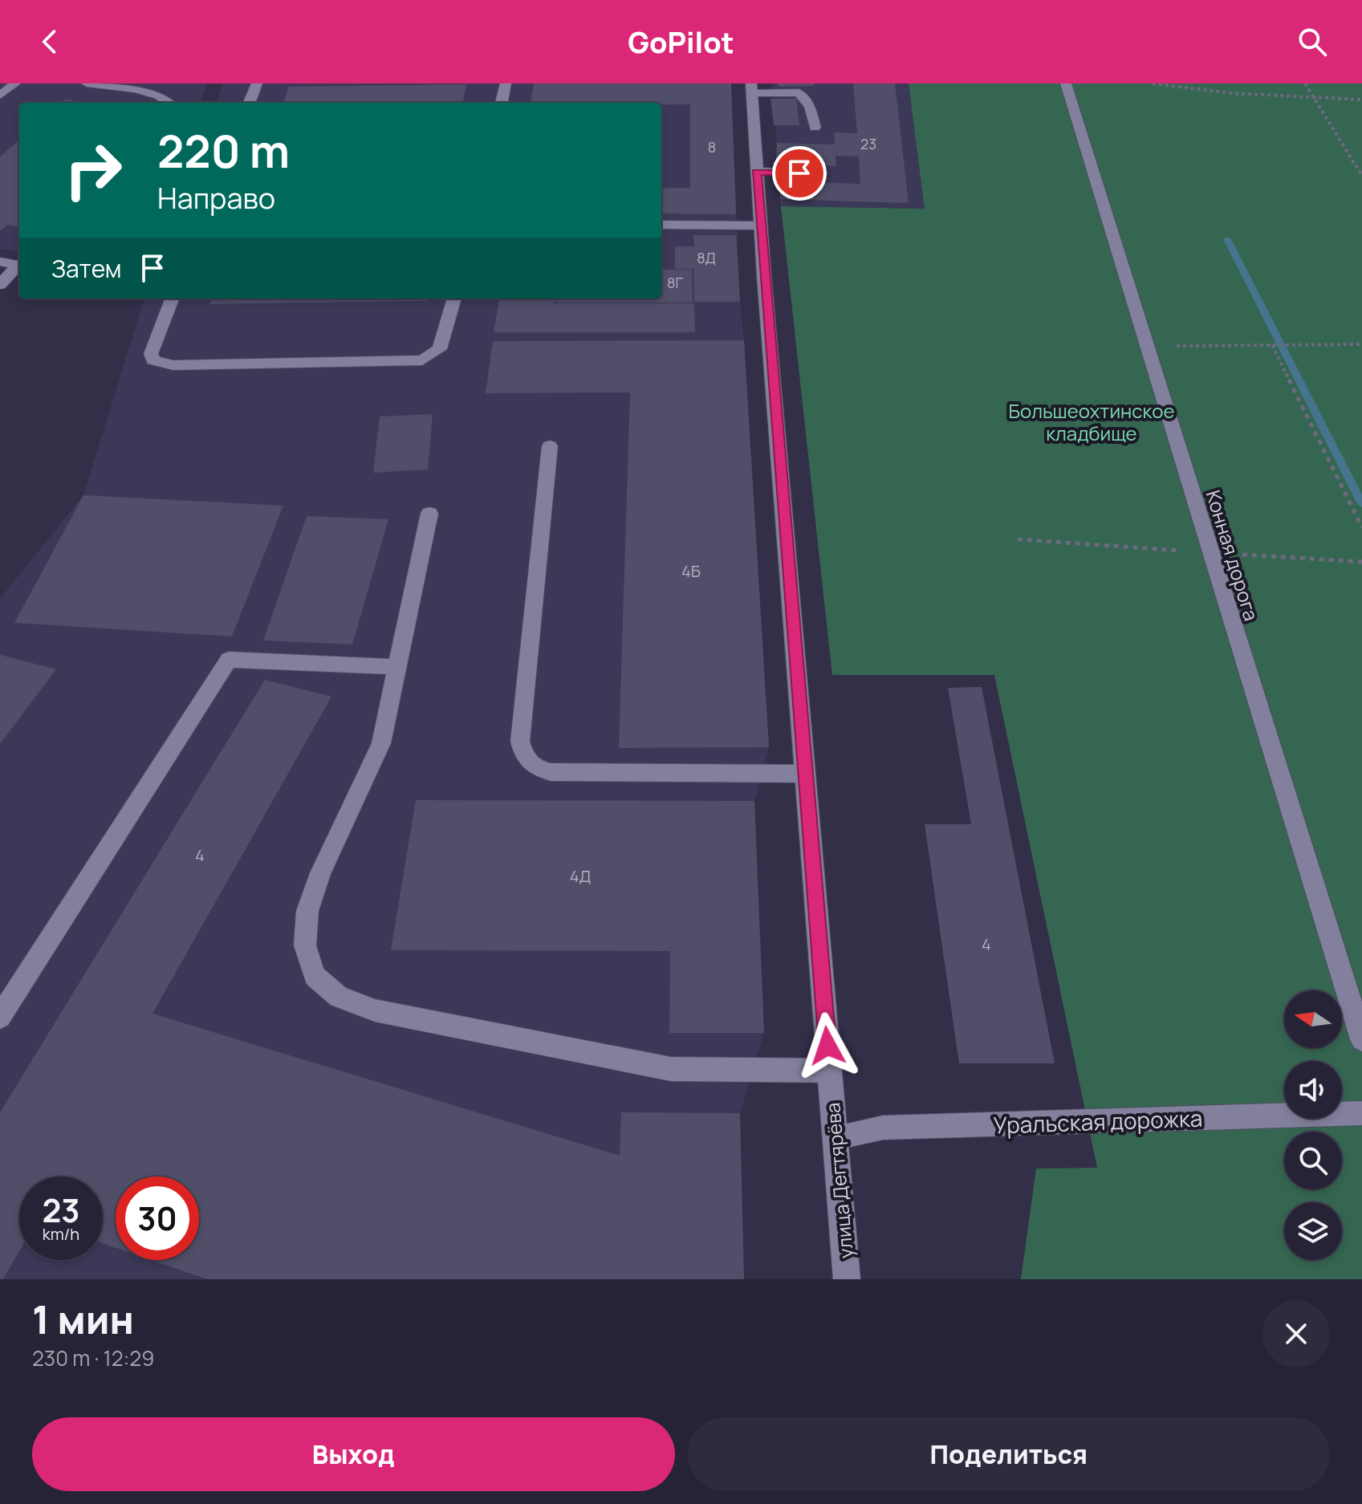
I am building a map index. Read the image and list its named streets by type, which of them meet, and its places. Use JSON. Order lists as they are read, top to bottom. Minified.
{"streets":{"street":["Конная дорога","Уральская дорожка","улица Дегтярёва"]},"crossings":[["Уральская дорожка","улица Дегтярёва"]],"parks":["Большеохтинское кладбище"],"house_numbers":["23","8","8Д","8Г","4Б","4","4Д","4"],"north":"left","page":{"header":"GoPilot","turn":["220 m","Направо"],"then":"Затем","speed":"23 km/h","limit":"30","heading":["1 мин","230 m · 12:29"],"buttons":["Выход","Поделиться"]}}
